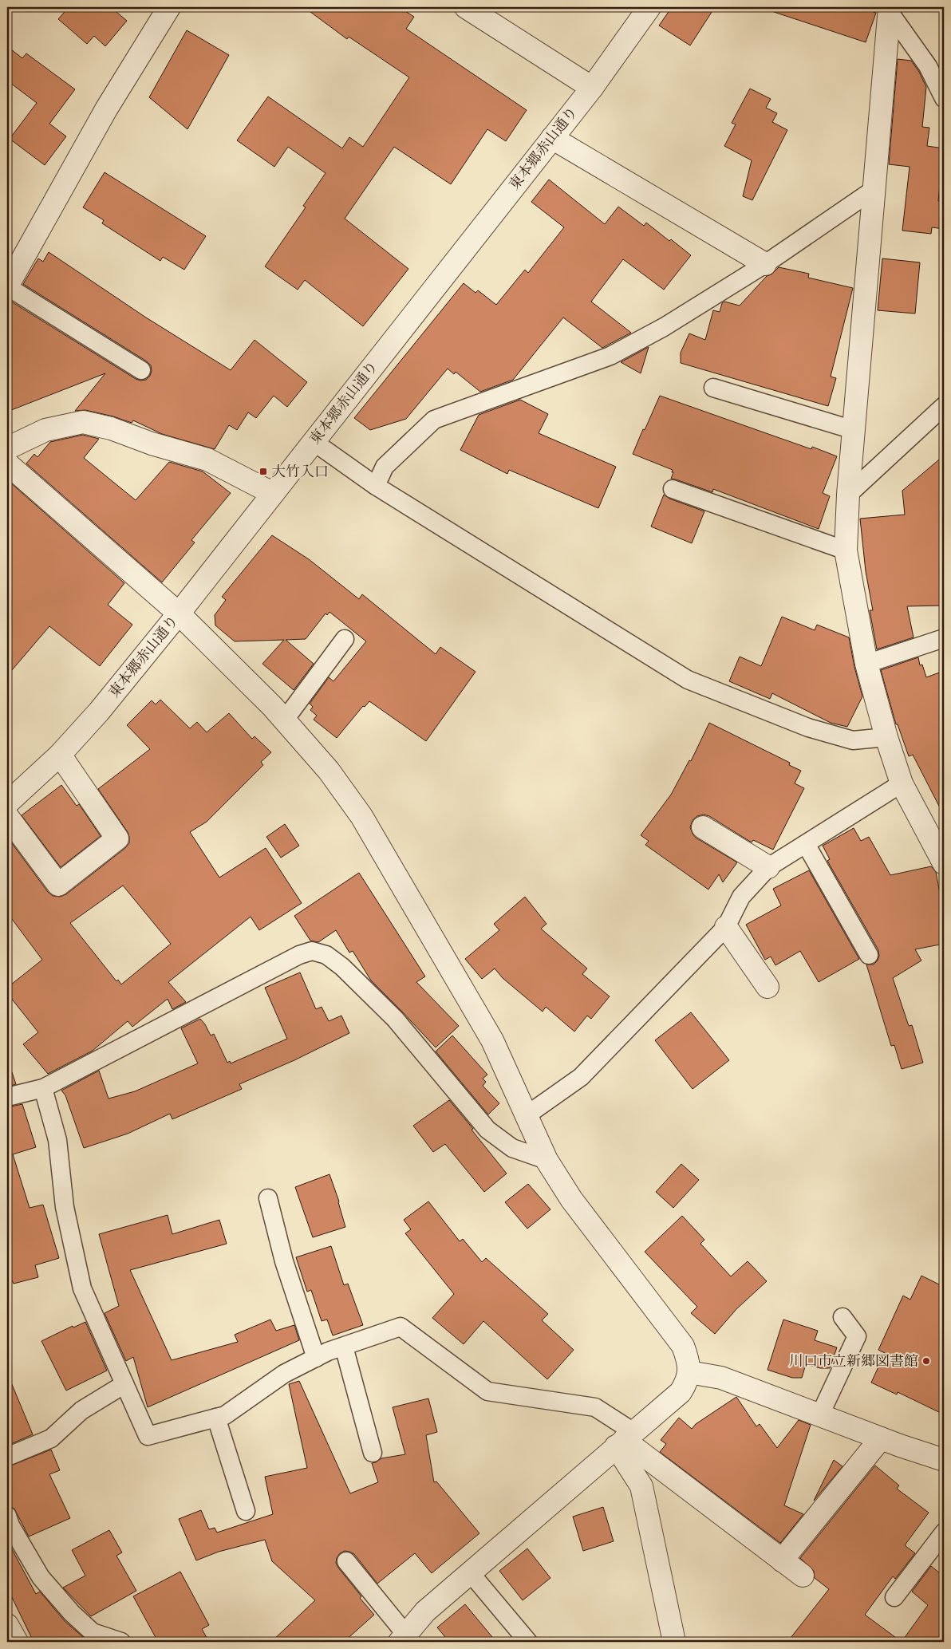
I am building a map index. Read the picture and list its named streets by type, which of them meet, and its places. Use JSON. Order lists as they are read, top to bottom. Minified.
{"streets":{"street":["東本郷赤山通り"]},"places":{"transit":["大竹入口"],"other":["川口市立新郷図書館"]}}
